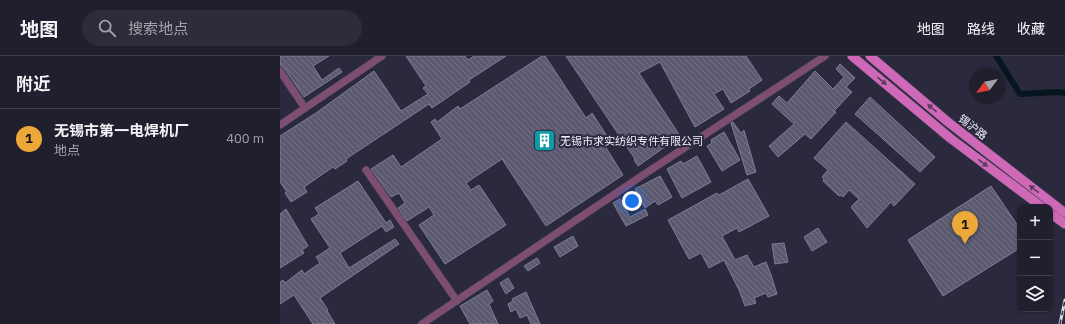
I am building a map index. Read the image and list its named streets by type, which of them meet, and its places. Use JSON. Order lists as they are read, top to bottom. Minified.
{"streets":{"main road":["锡沪路"]},"places":{"building":["无锡市求实纺织专件有限公司"]},"north":"bottom left","page":{"header":"地图","search":"搜索地点","nav":["地图","路线","收藏"],"heading":"附近","list":[{"mark":"1","name":"无锡市第一电焊机厂","note":"地点","value":"400 m"}],"map_buttons":["+","−"],"pins":"1"}}
